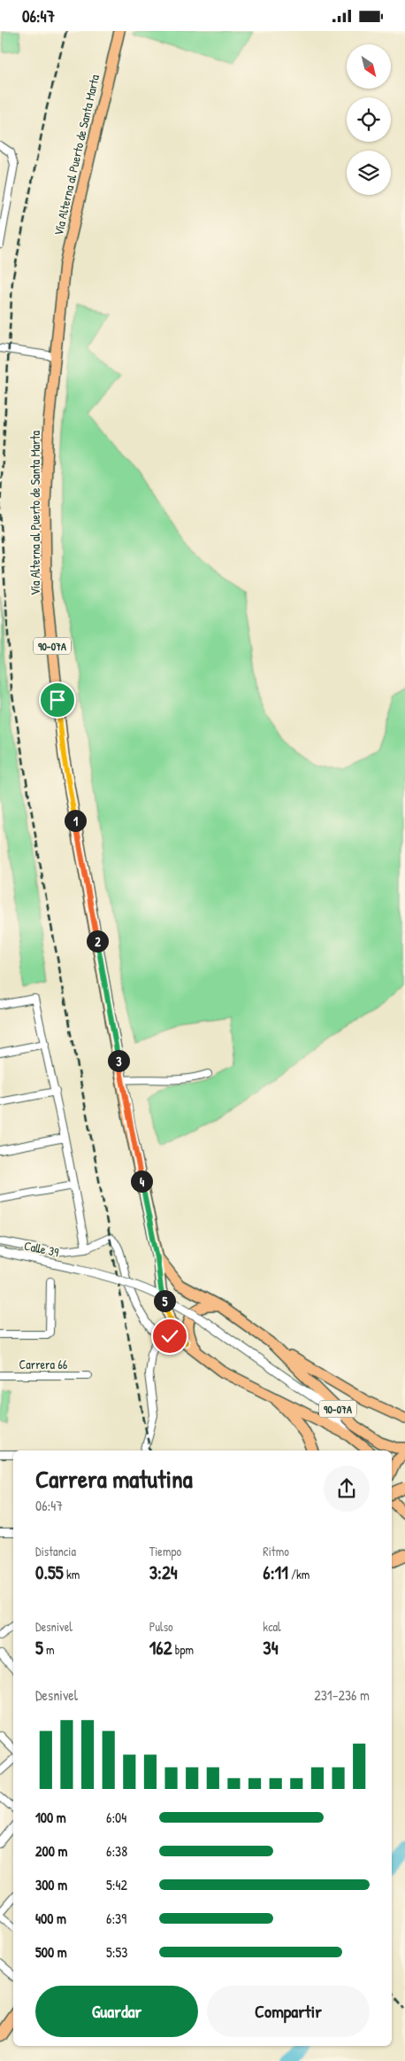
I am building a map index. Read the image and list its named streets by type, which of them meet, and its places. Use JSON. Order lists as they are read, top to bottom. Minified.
{"streets":{"main road":["Vía Alterna al Puerto de Santa Marta","90-07A"],"street":["Calle 39","Carrera 66"]},"crossings":[["Vía Alterna al Puerto de Santa Marta","Calle 39"]],"north":"bottom right","page":{"status":"06:47","pins":["1","2","3","4","5"],"heading":["Carrera matutina","06:47"],"stats":[["Distancia","0.55 km"],["Tiempo","3:24"],["Ritmo","6:11 /km"],["Desnivel","5 m"],["Pulso","162 bpm"],["kcal","34"]],"chart":["Desnivel","231–236 m"],"list":[{"name":"100 m","note":"6:04"},{"name":"200 m","note":"6:38"},{"name":"300 m","note":"5:42"},{"name":"400 m","note":"6:39"},{"name":"500 m","note":"5:53"}],"buttons":["Guardar","Compartir"]}}
